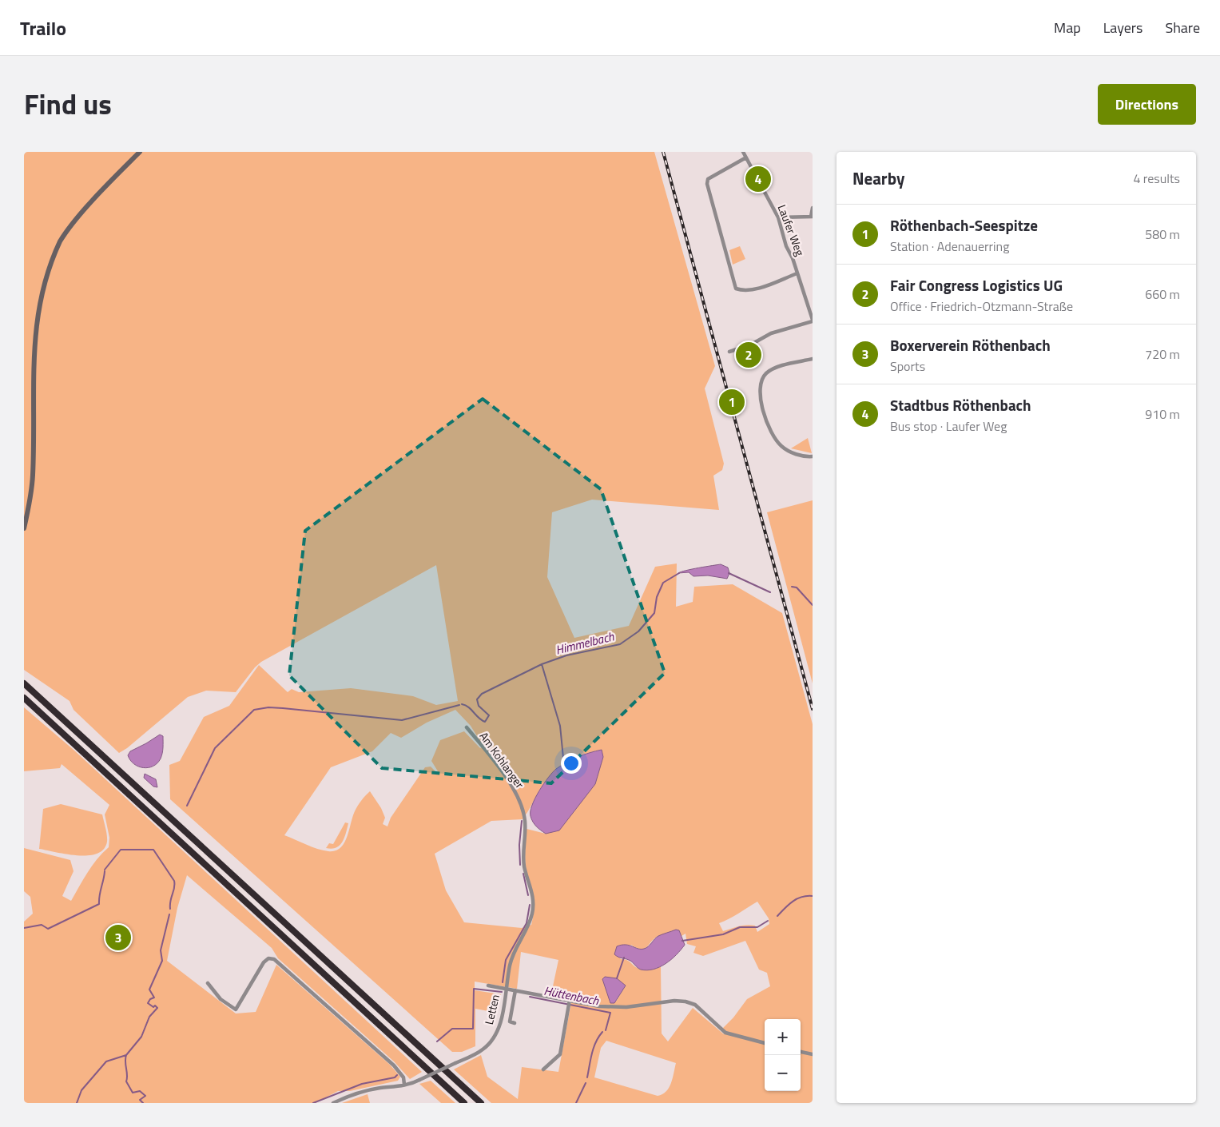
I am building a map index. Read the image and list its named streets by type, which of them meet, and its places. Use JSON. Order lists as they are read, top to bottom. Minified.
{"streets":{"street":["Laufer Weg","Am Kohlanger","Letten"]},"crossings":[["Am Kohlanger","Letten"]],"water":["Himmelbach","Hüttenbach"],"page":{"header":"Trailo","nav":["Map","Layers","Share"],"title":"Find us","buttons":"Directions","heading":["Nearby","4 results"],"pins":["4","2","1","3"],"list":[{"mark":"1","name":"Röthenbach-Seespitze","note":"Station · Adenauerring","value":"580 m"},{"mark":"2","name":"Fair Congress Logistics UG","note":"Office · Friedrich-Otzmann-Straße","value":"660 m"},{"mark":"3","name":"Boxerverein Röthenbach","note":"Sports","value":"720 m"},{"mark":"4","name":"Stadtbus Röthenbach","note":"Bus stop · Laufer Weg","value":"910 m"}],"map_buttons":["+","−"]}}
